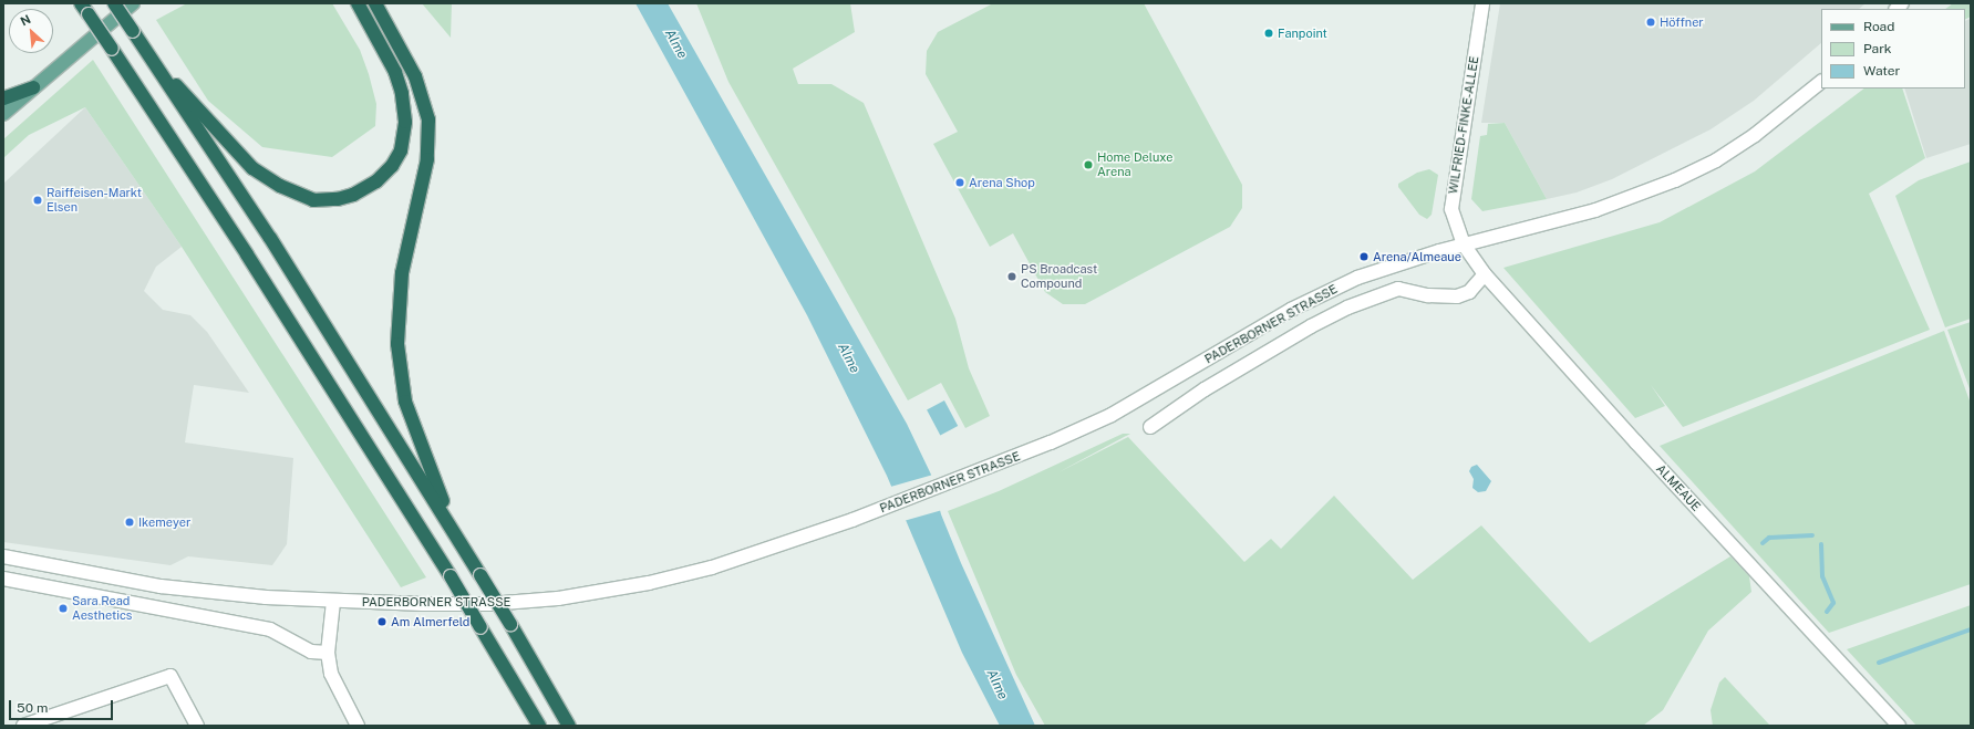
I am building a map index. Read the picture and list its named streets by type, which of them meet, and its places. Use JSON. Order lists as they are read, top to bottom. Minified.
{"streets":{"street":["WILFRIED-FINKE-ALLEE","PADERBORNER STRASSE","ALMEAUE"]},"crossings":[["WILFRIED-FINKE-ALLEE","PADERBORNER STRASSE"],["WILFRIED-FINKE-ALLEE","ALMEAUE"],["PADERBORNER STRASSE","ALMEAUE"]],"water":["Alme"],"places":["Höffner","Fanpoint","Home Deluxe Arena","Arena Shop","Raiffeisen-Markt Elsen","Arena/Almeaue","PS Broadcast Compound","Ikemeyer","Sara Read Aesthetics","Am Almerfeld"],"legend":["Road","Park","Water"],"scale_bar":"50 m","north":"top left"}
